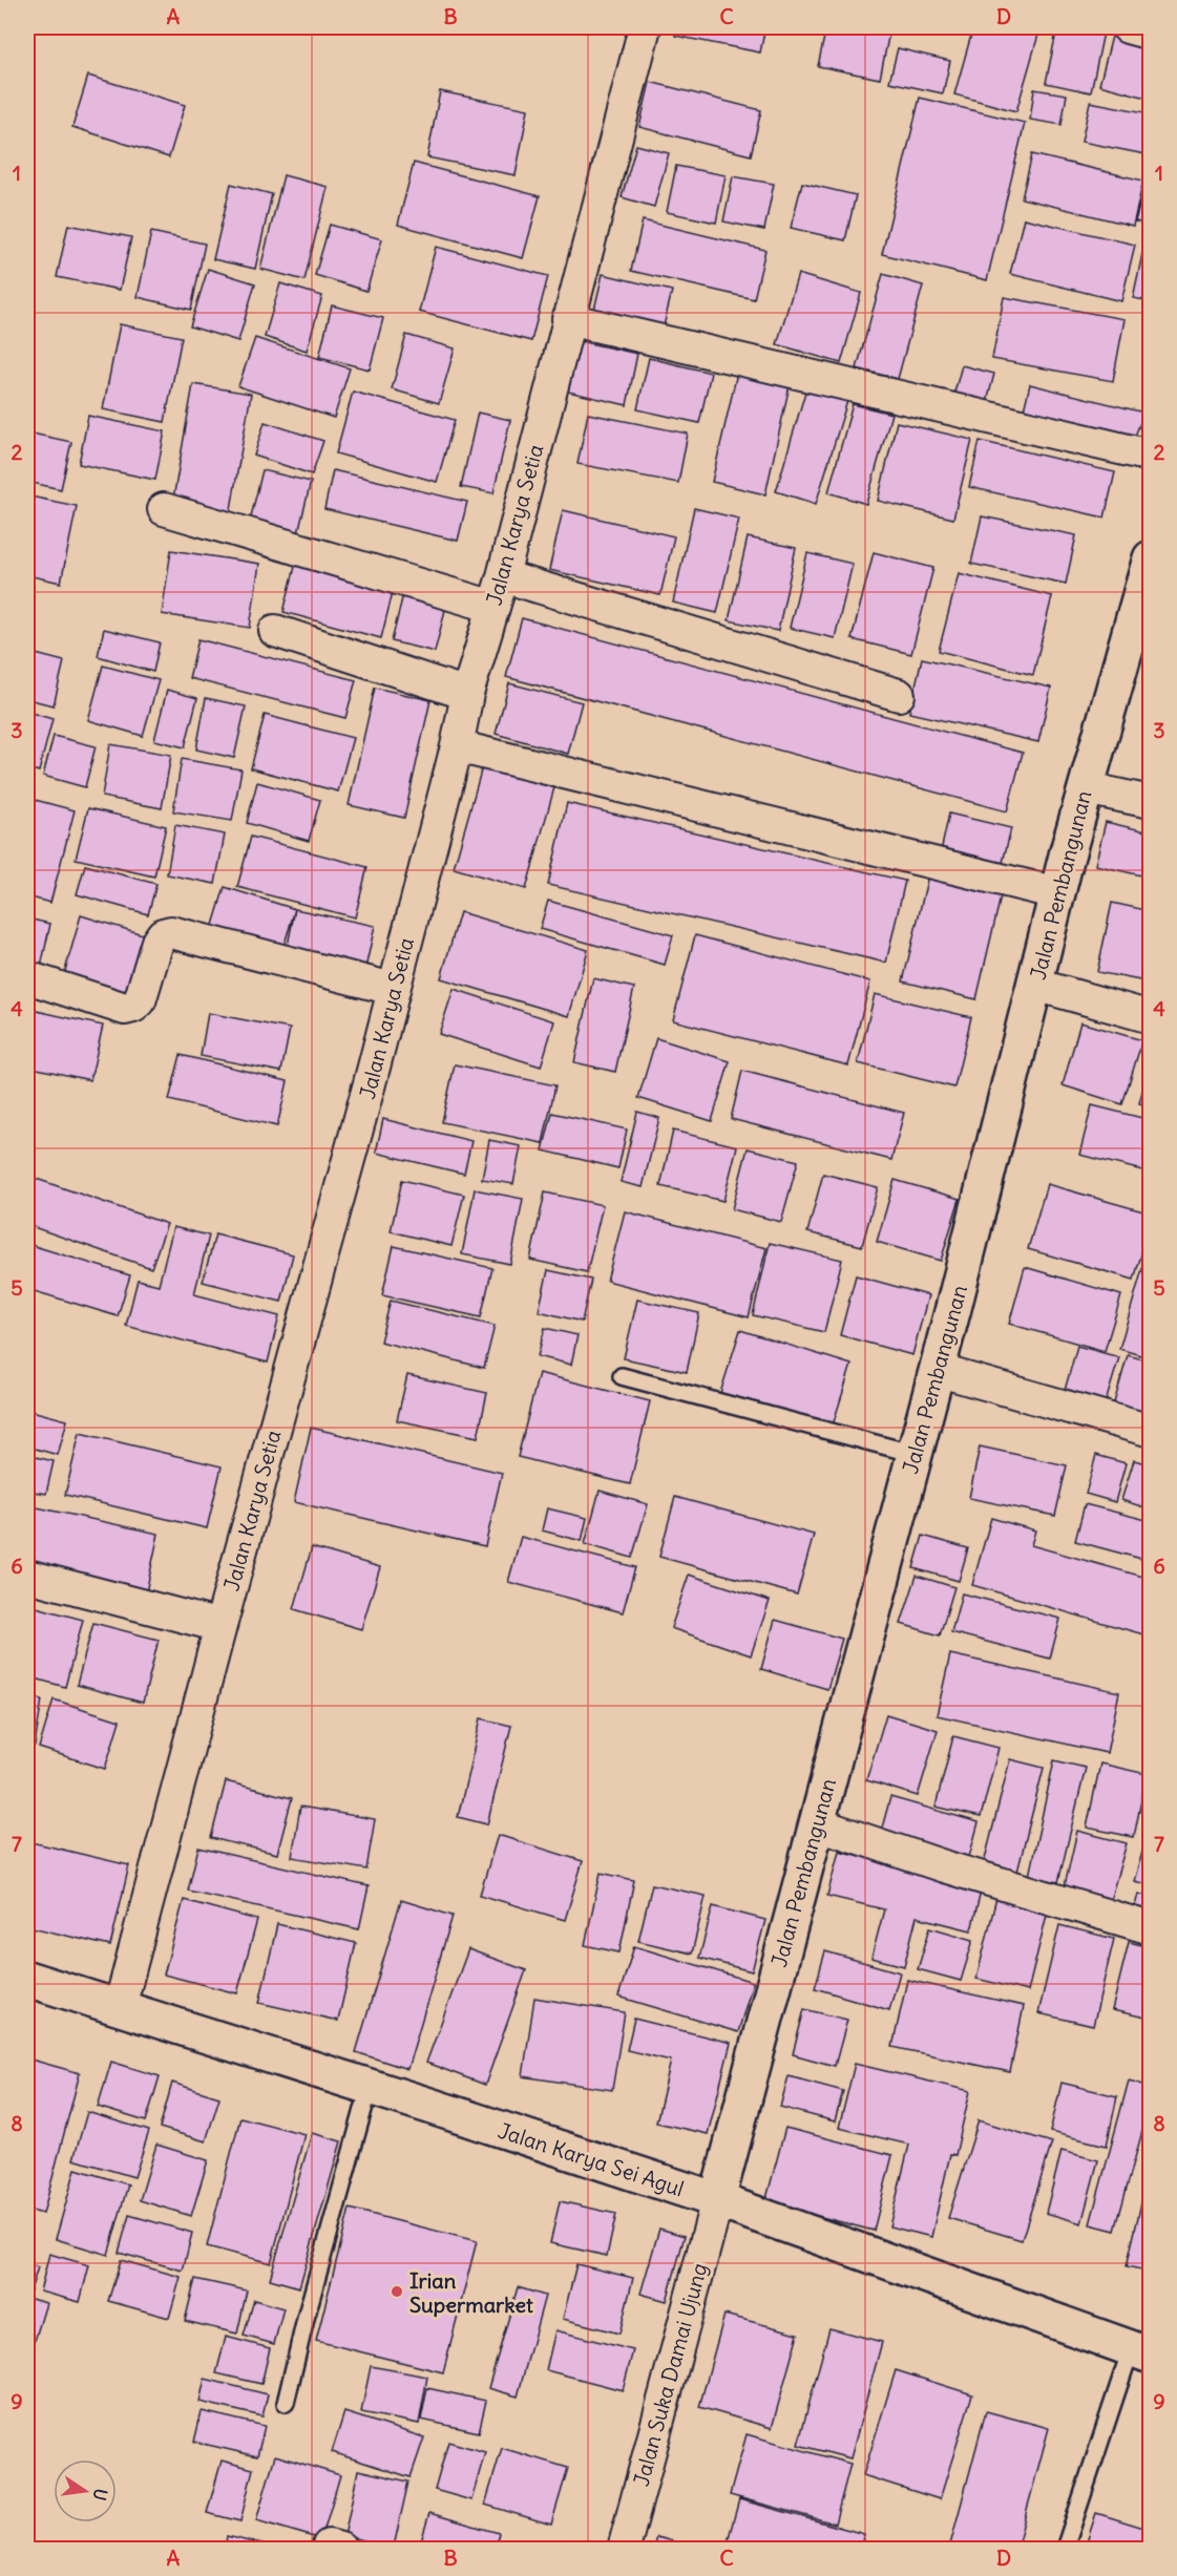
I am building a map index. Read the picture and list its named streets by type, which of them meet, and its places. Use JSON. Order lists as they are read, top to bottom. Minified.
{"streets":{"street":["Jalan Karya Setia","Jalan Pembangunan","Jalan Karya Sei Agul","Jalan Suka Damai Ujung"]},"crossings":[["Jalan Karya Setia","Jalan Karya Sei Agul"],["Jalan Pembangunan","Jalan Karya Sei Agul"],["Jalan Pembangunan","Jalan Suka Damai Ujung"],["Jalan Karya Sei Agul","Jalan Suka Damai Ujung"]],"places":["Irian Supermarket"],"north":"right","grid":{"columns":["A","B","C","D"],"rows":["1","2","3","4","5","6","7","8","9"]}}
